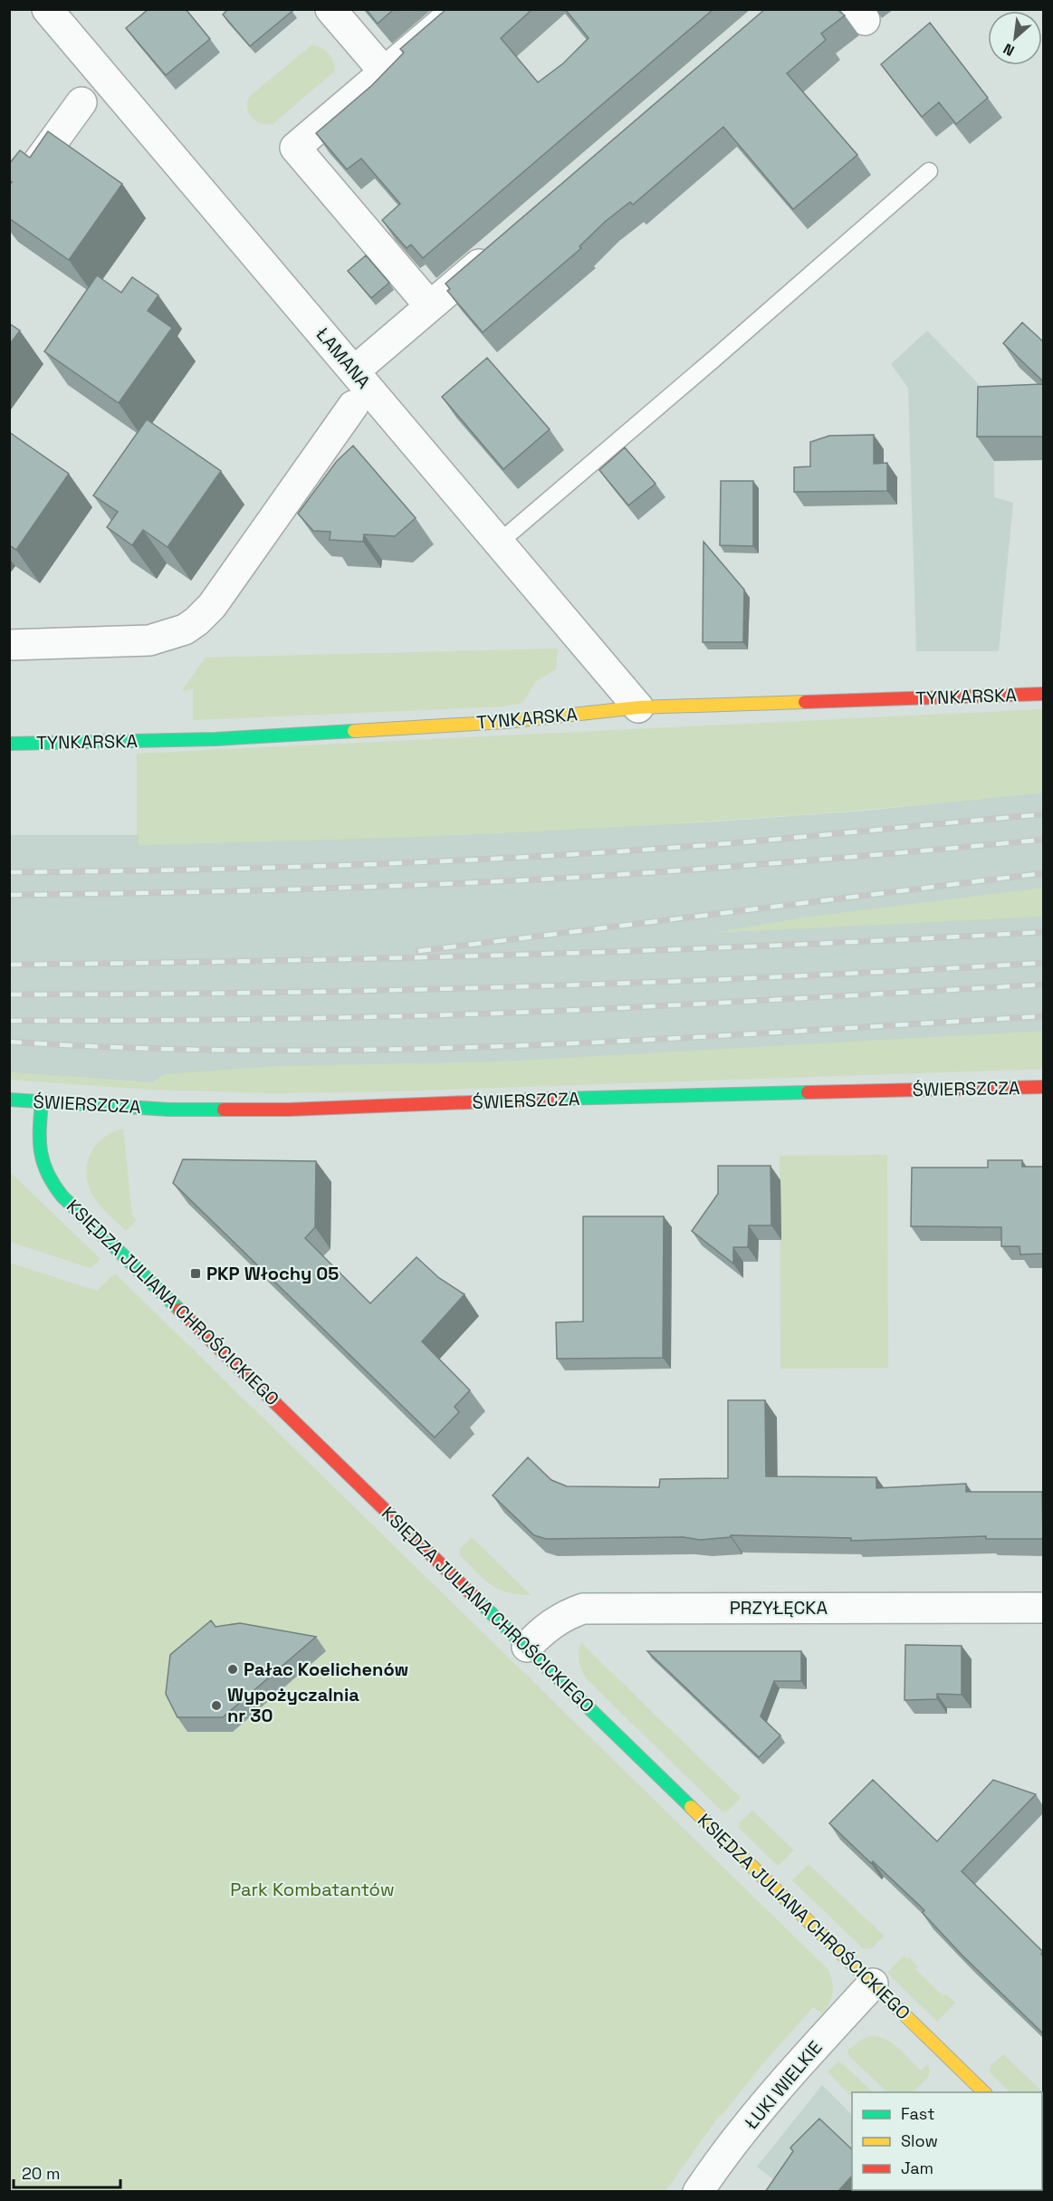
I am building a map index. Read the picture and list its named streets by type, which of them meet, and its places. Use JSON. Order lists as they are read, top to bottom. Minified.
{"streets":{"street":["ŁAMANA","TYNKARSKA","ŚWIERSZCZA","KSIĘDZA JULIANA CHROŚCICKIEGO","PRZYŁĘCKA","ŁUKI WIELKIE"]},"crossings":[["ŁAMANA","TYNKARSKA"],["ŚWIERSZCZA","KSIĘDZA JULIANA CHROŚCICKIEGO"],["KSIĘDZA JULIANA CHROŚCICKIEGO","PRZYŁĘCKA"],["KSIĘDZA JULIANA CHROŚCICKIEGO","ŁUKI WIELKIE"]],"parks":["Park Kombatantów"],"places":{"transit":["PKP Włochy 05"],"other":["Pałac Koelichenów","Wypożyczalnia nr 30"]},"legend":["Fast","Slow","Jam"],"scale_bar":"20 m","north":"bottom left"}
